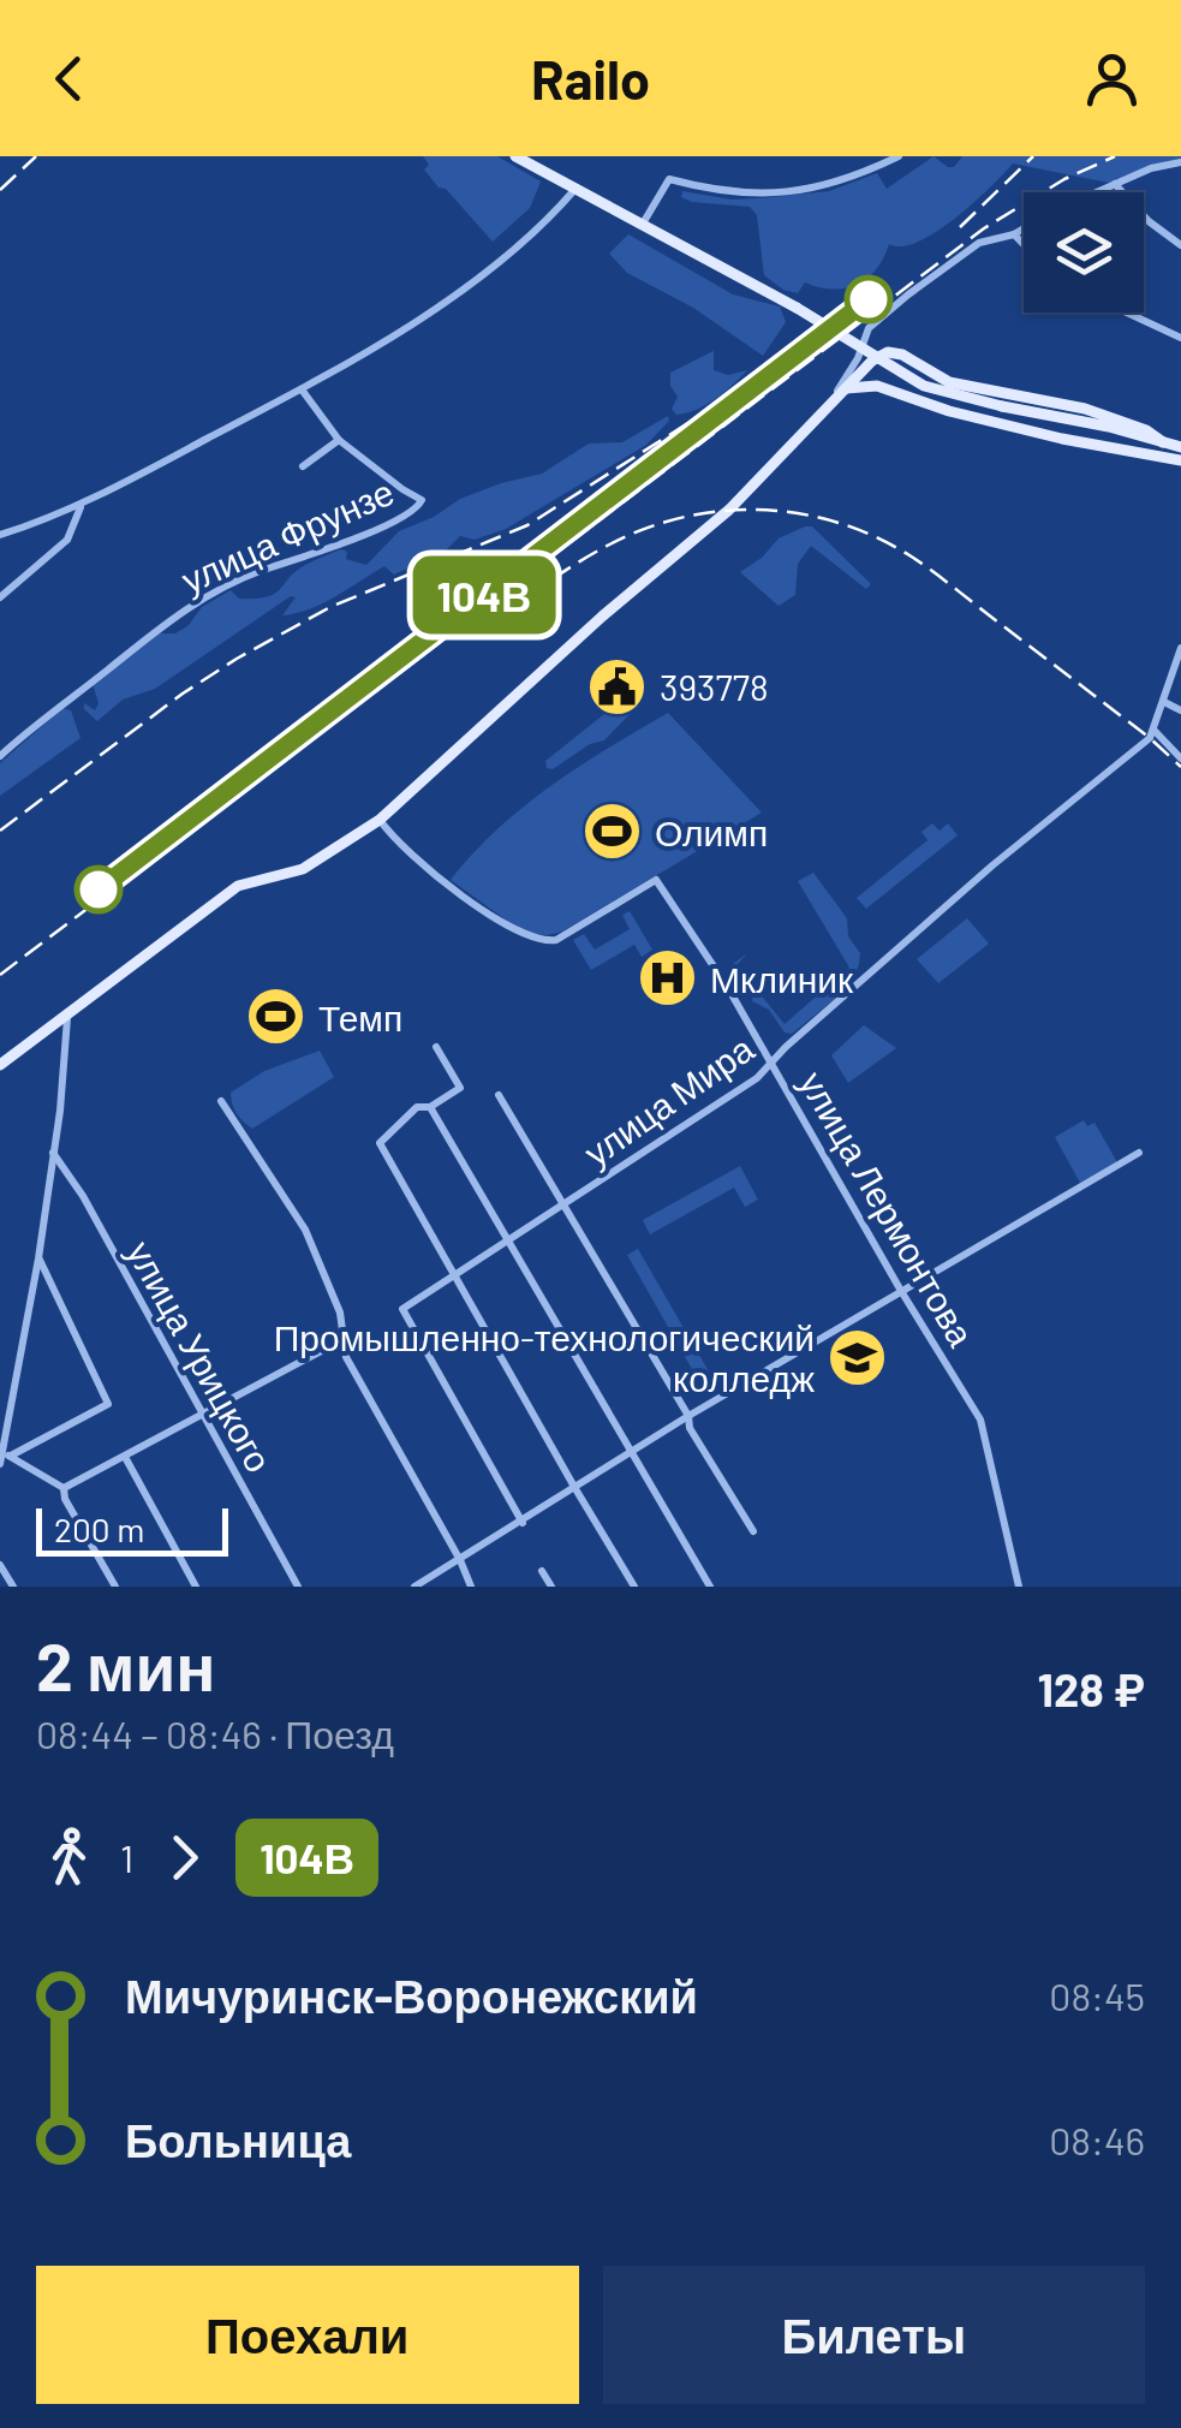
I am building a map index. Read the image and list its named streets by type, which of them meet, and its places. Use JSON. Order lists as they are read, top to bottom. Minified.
{"streets":{"street":["улица Фрунзе","улица Мира","улица Лермонтова","улица Урицкого"]},"crossings":[["улица Мира","улица Лермонтова"]],"places":{"public building":["393778"],"sports":["Олимп","Темп"],"hospital":["Мклиник"],"school or university":["Промышленно-технологический колледж"]},"scale_bar":"200 m","page":{"header":"Railo","on_map":"104В","scale":"200 m","heading":["2 мин","08:44 – 08:46 · Поезд","128 ₽"],"legs":["1","104В"],"list":[{"name":"Мичуринск-Воронежский","value":"08:45"},{"name":"Больница","value":"08:46"}],"buttons":["Поехали","Билеты"]}}
